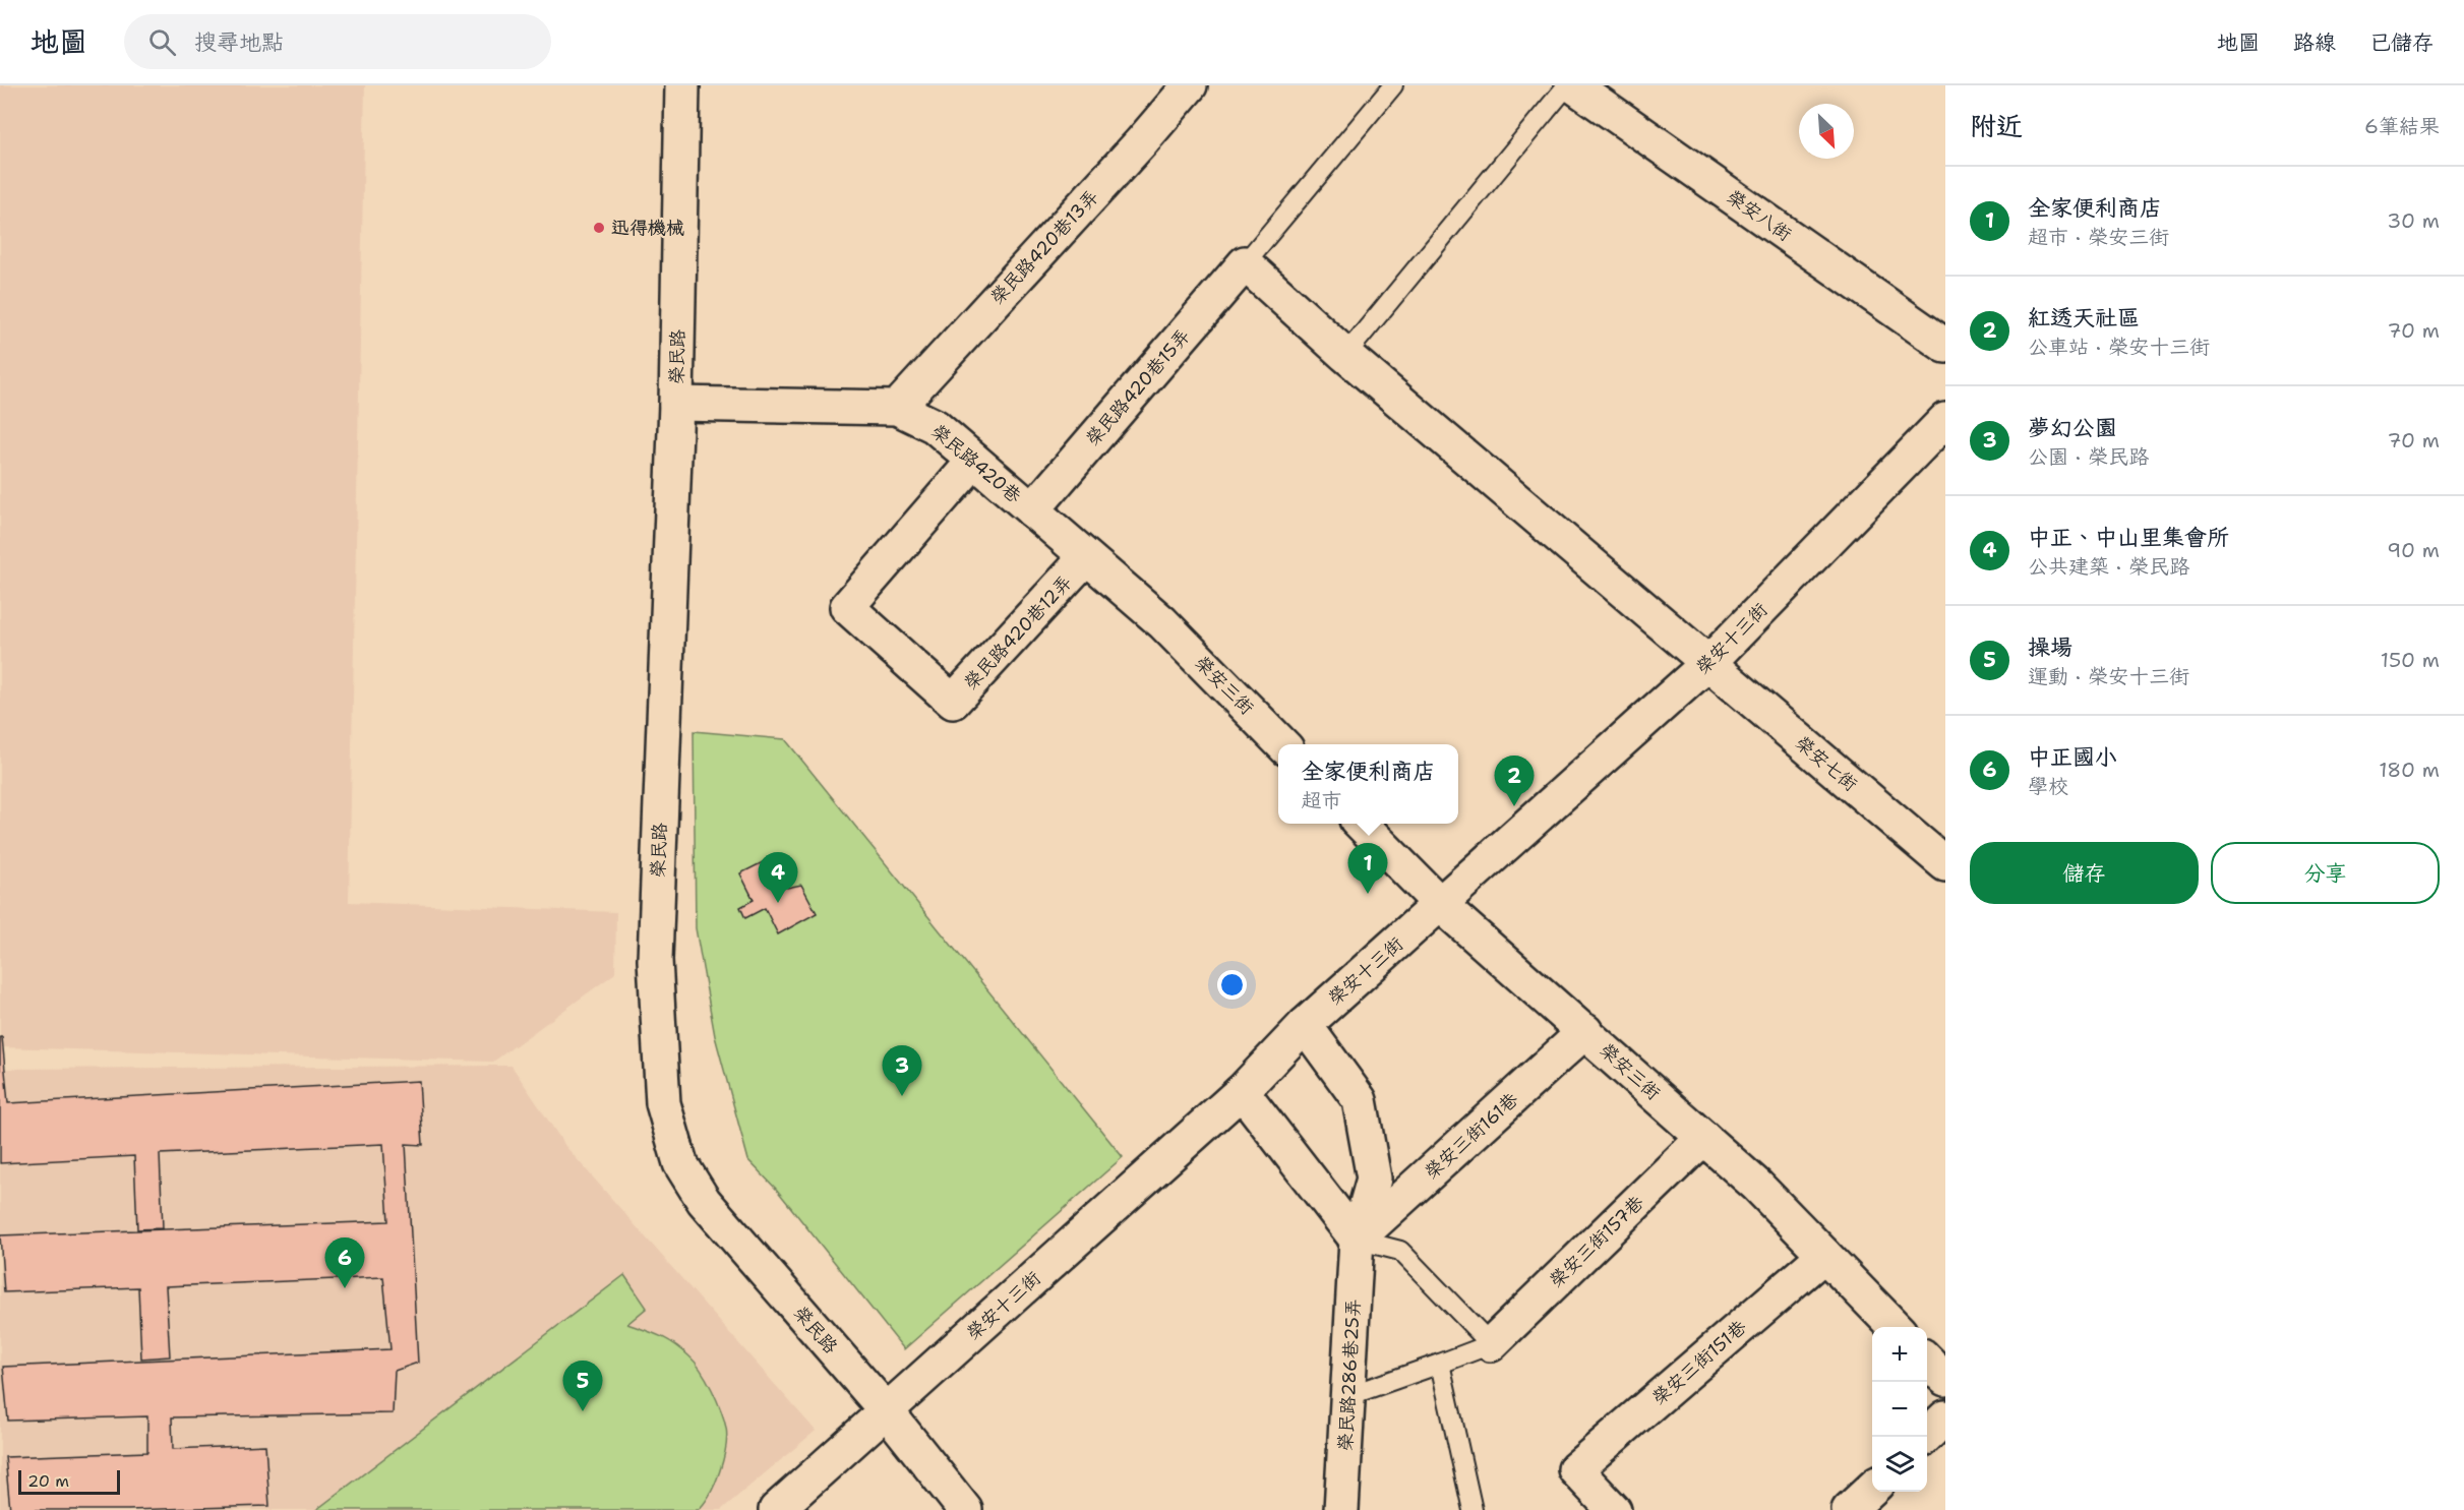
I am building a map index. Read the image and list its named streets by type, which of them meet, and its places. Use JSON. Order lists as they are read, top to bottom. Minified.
{"streets":{"street":["榮安八街","榮民路420巷13弄","榮民路","榮民路420巷15弄","榮民路420巷","榮民路420巷12弄","榮安十三街","榮安三街","榮安七街","榮安三街161巷","榮安三街157巷","榮安三街151巷","榮民路286巷25弄"]},"crossings":[["榮民路420巷13弄","榮民路420巷"],["榮民路","榮民路420巷"],["榮民路","榮安十三街"],["榮民路420巷15弄","榮民路420巷"],["榮民路420巷15弄","榮安七街"],["榮民路420巷","榮民路420巷12弄"],["榮民路420巷","榮安三街"],["榮安十三街","榮安三街"],["榮安十三街","榮安七街"],["榮安十三街","榮民路286巷25弄"],["榮安三街","榮安三街161巷"],["榮安三街","榮安三街157巷"],["榮安三街","榮安三街151巷"],["榮安三街161巷","榮民路286巷25弄"]],"places":["迅得機械"],"scale_bar":"20 m","north":"bottom right","page":{"header":"地圖","search":"搜尋地點","nav":["地圖","路線","已儲存"],"heading":["附近","6筆結果"],"list":[{"mark":"1","name":"全家便利商店","note":"超市 · 榮安三街","value":"30 m"},{"mark":"2","name":"紅透天社區","note":"公車站 · 榮安十三街","value":"70 m"},{"mark":"3","name":"夢幻公園","note":"公園 · 榮民路","value":"70 m"},{"mark":"4","name":"中正、中山里集會所","note":"公共建築 · 榮民路","value":"90 m"},{"mark":"5","name":"操場","note":"運動 · 榮安十三街","value":"150 m"},{"mark":"6","name":"中正國小","note":"學校","value":"180 m"}],"popup":["全家便利商店","超市"],"pins":["2","1","4","3","6","5"],"buttons":["儲存","分享"],"map_buttons":["+","−"],"scale":"20 m"}}
